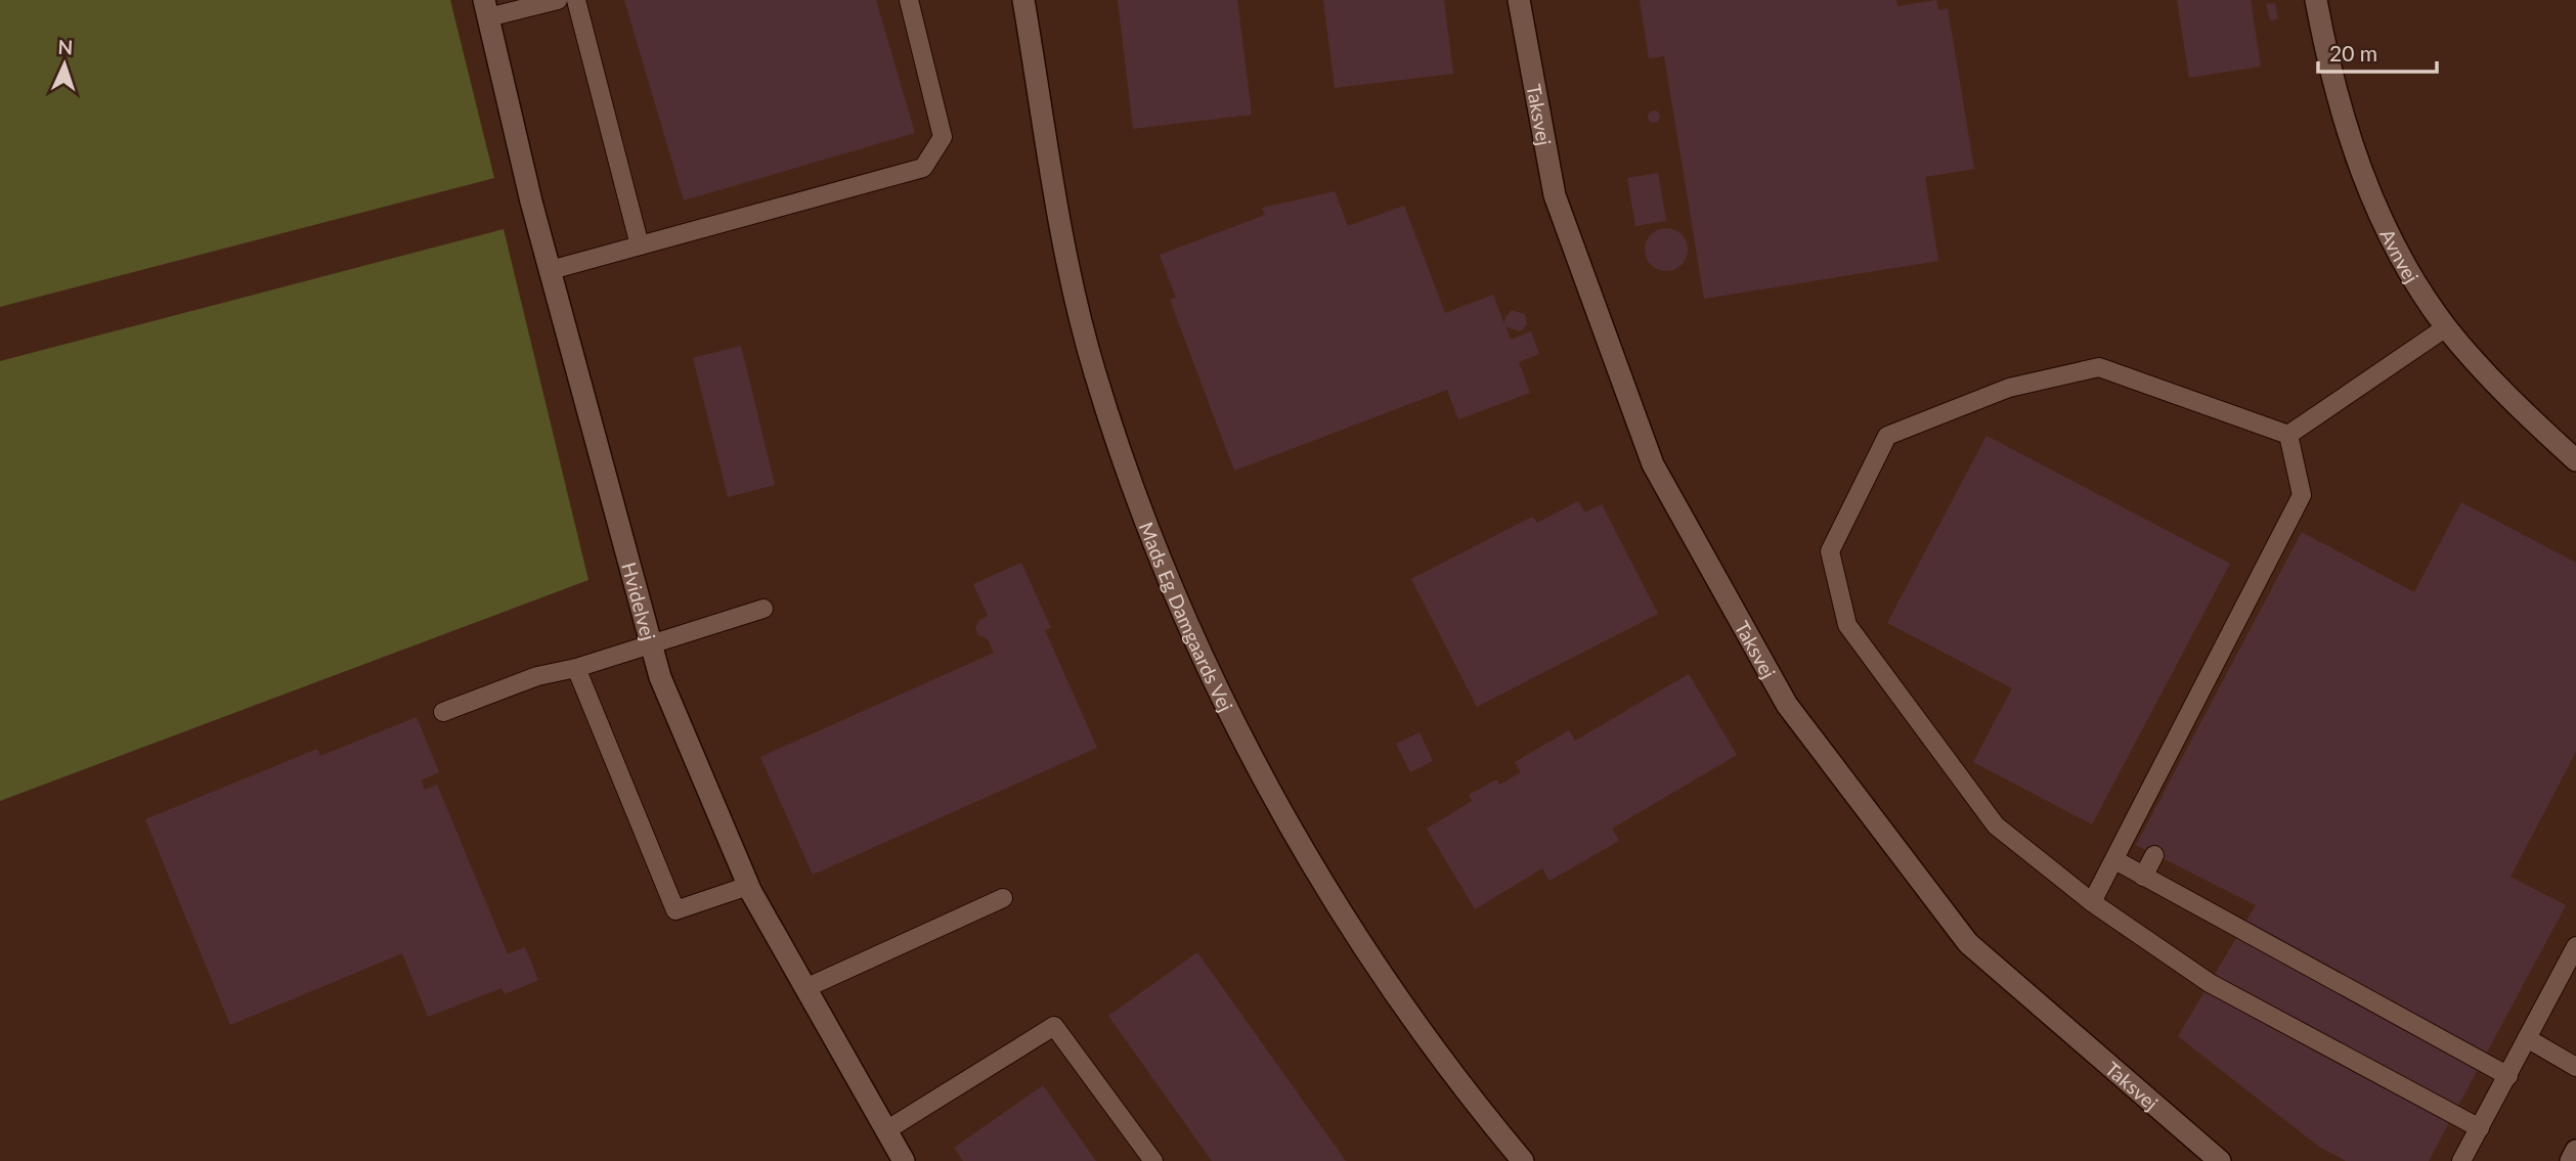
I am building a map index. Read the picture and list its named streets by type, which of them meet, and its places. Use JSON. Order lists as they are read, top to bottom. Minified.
{"streets":{"street":["Taksvej","Avnvej","Hvidelvej","Mads Eg Damgaards Vej"]},"scale_bar":"20 m","north":"top"}
